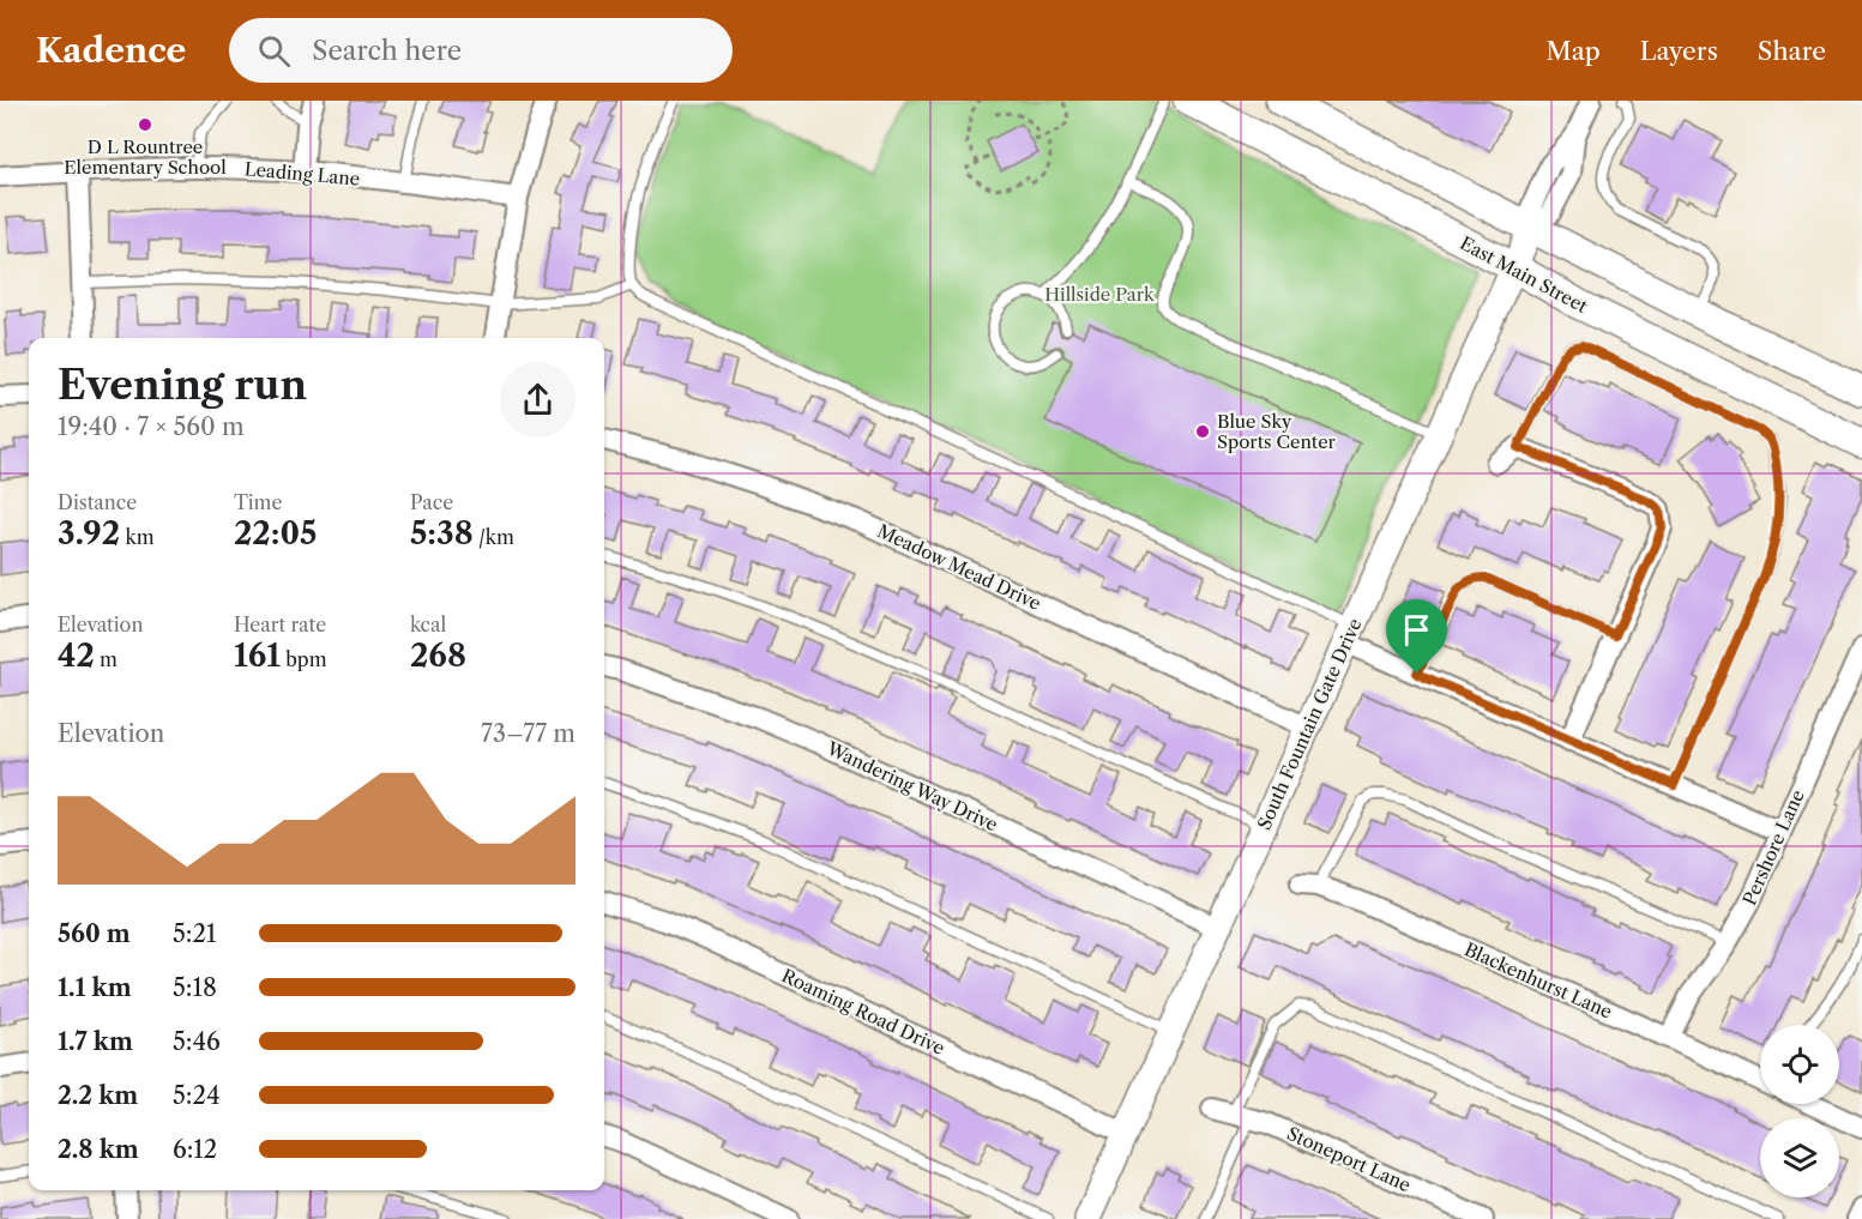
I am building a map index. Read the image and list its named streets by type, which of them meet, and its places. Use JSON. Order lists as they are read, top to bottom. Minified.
{"streets":{"main road":["East Main Street"],"street":["Leading Lane","Meadow Mead Drive","South Fountain Gate Drive","Wandering Way Drive","Pershore Lane","Blackenhurst Lane","Roaming Road Drive","Stoneport Lane"]},"crossings":[["East Main Street","South Fountain Gate Drive"],["Meadow Mead Drive","South Fountain Gate Drive"],["South Fountain Gate Drive","Wandering Way Drive"],["South Fountain Gate Drive","Roaming Road Drive"],["Pershore Lane","Blackenhurst Lane"]],"parks":["Hillside Park"],"places":["D L Rountree Elementary School","Blue Sky Sports Center"],"page":{"header":"Kadence","search":"Search here","nav":["Map","Layers","Share"],"heading":["Evening run","19:40 · 7 × 560 m"],"stats":[["Distance","3.92 km"],["Time","22:05"],["Pace","5:38 /km"],["Elevation","42 m"],["Heart rate","161 bpm"],["kcal","268"]],"chart":["Elevation","73–77 m"],"list":[{"name":"560 m","note":"5:21"},{"name":"1.1 km","note":"5:18"},{"name":"1.7 km","note":"5:46"},{"name":"2.2 km","note":"5:24"},{"name":"2.8 km","note":"6:12"}]}}
